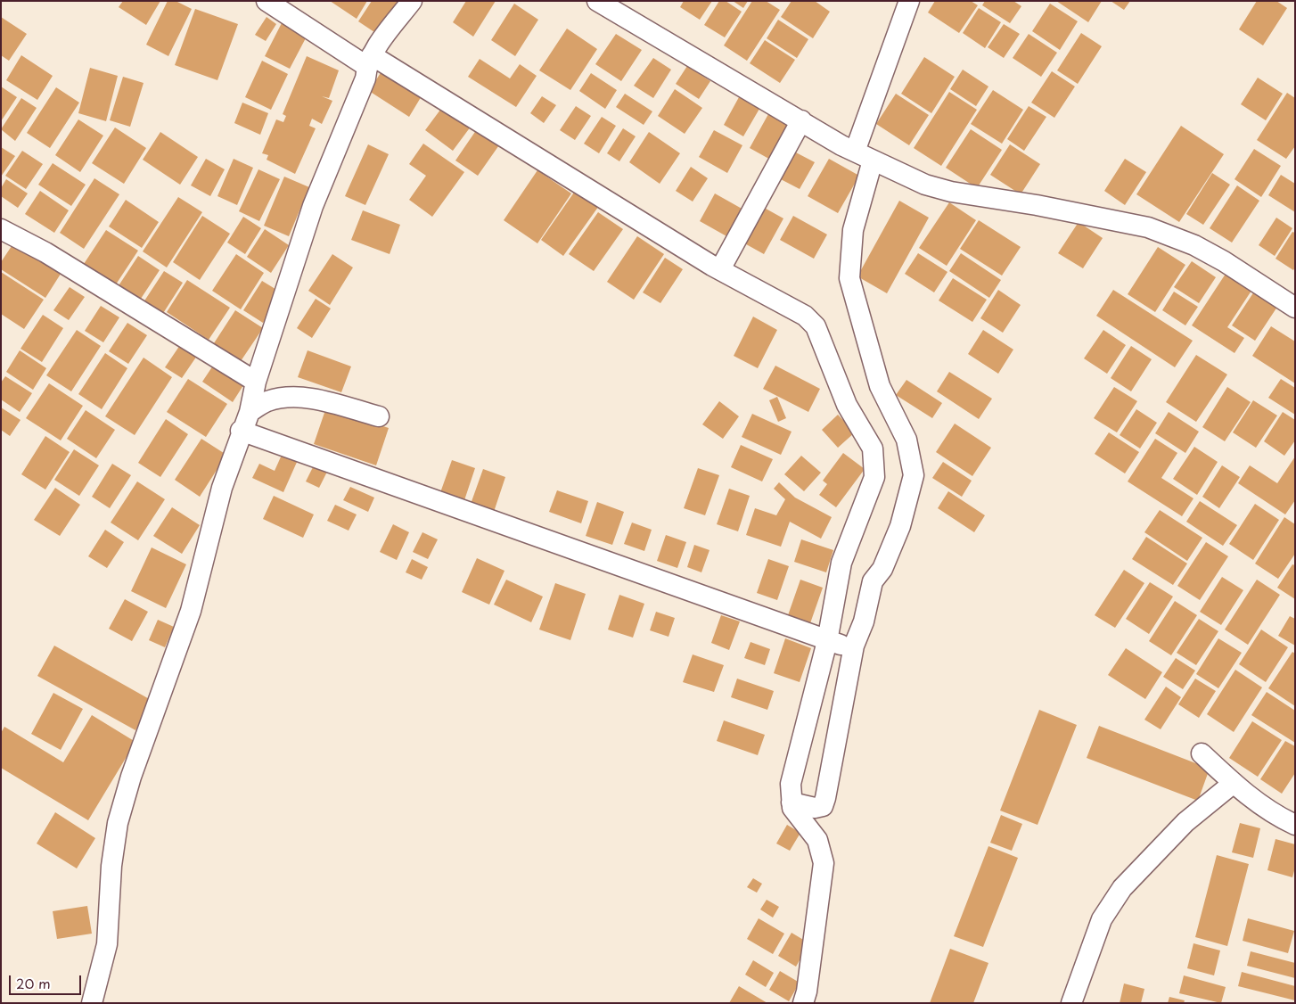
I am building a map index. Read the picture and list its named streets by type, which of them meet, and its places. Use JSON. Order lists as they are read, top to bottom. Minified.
{"scale_bar":"20 m"}
